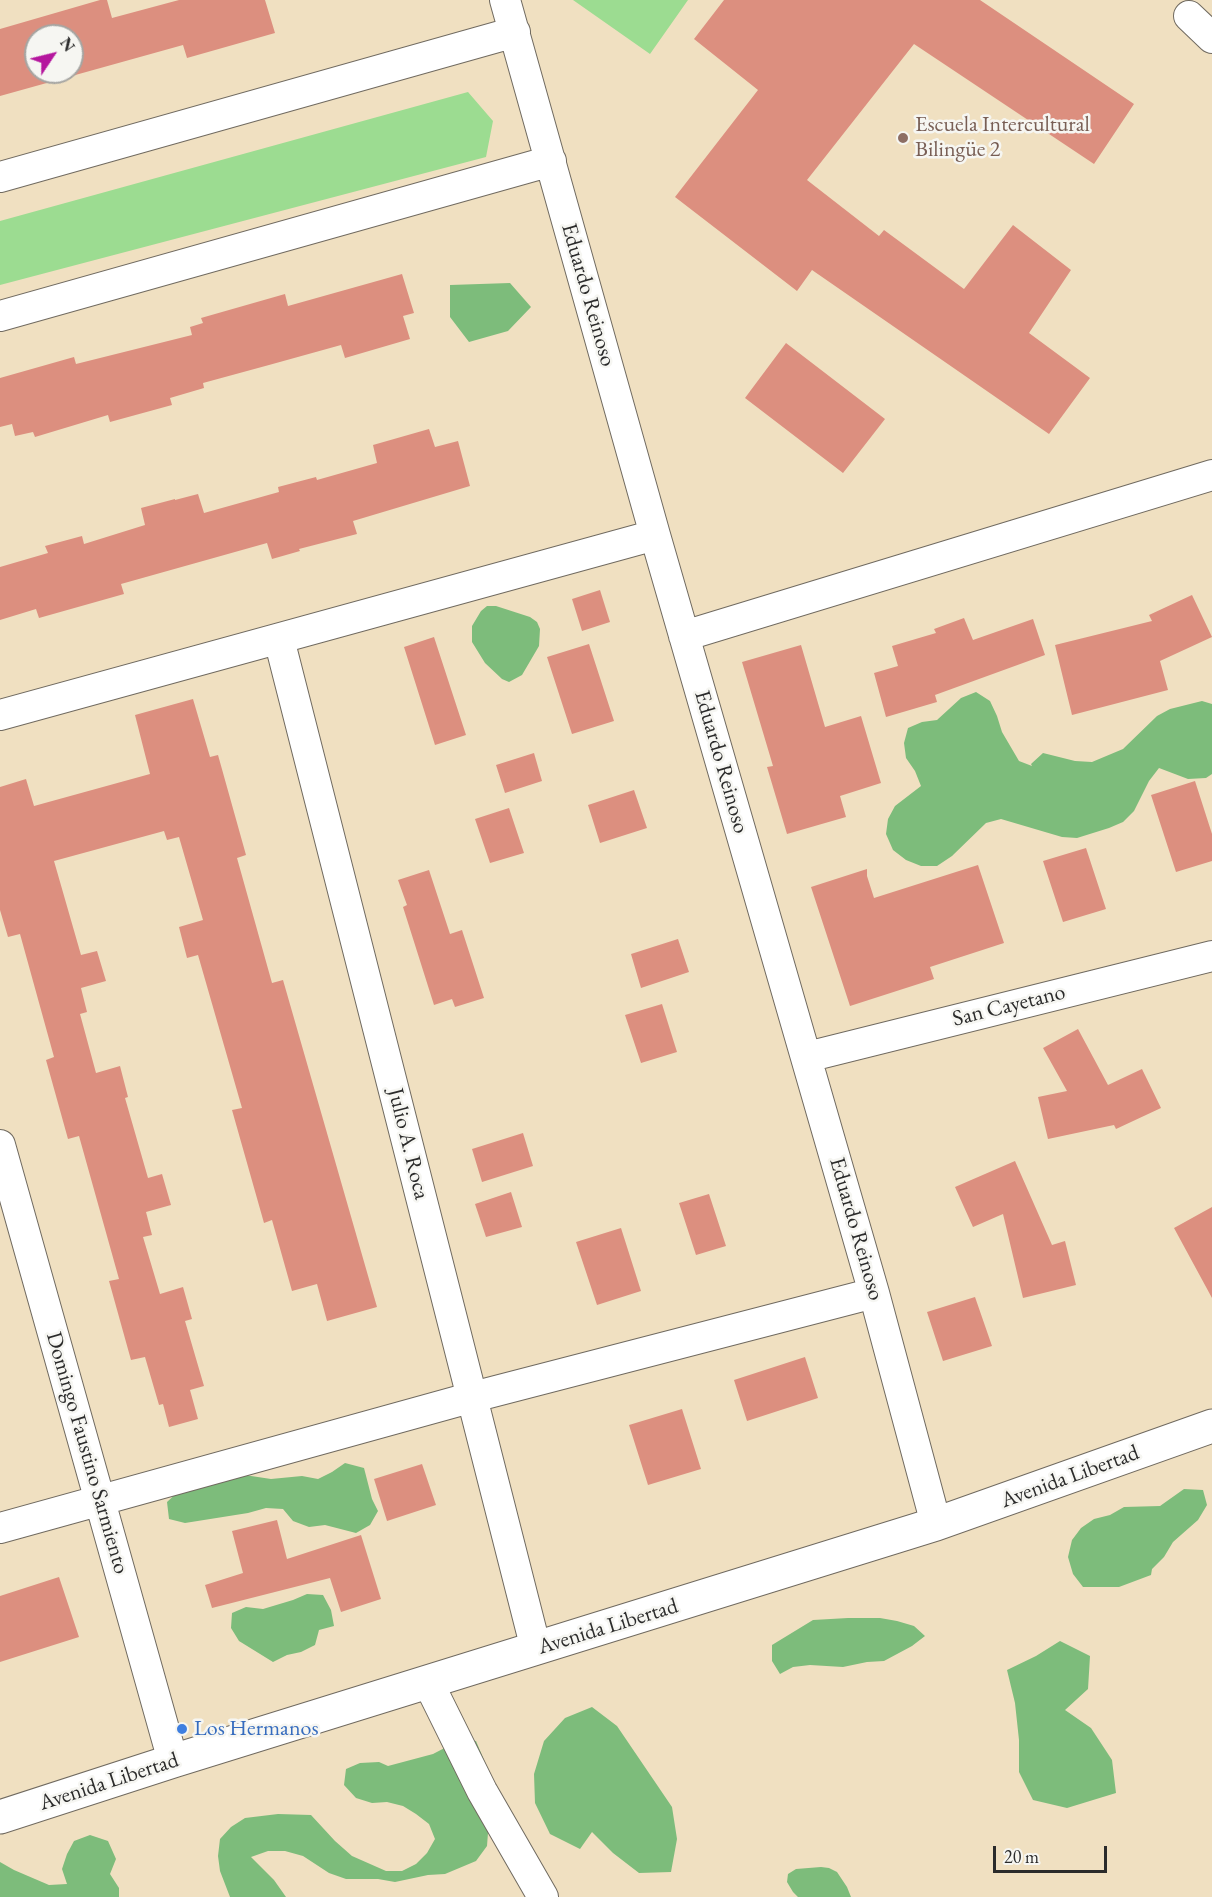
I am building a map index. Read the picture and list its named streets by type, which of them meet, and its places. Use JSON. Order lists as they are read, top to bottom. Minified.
{"streets":{"main road":["Avenida Libertad"],"street":["Eduardo Reinoso","San Cayetano","Julio A. Roca","Domingo Faustino Sarmiento"]},"crossings":[["Eduardo Reinoso","San Cayetano"],["Eduardo Reinoso","Avenida Libertad"],["Julio A. Roca","Avenida Libertad"],["Domingo Faustino Sarmiento","Avenida Libertad"]],"places":["Escuela Intercultural Bilingüe 2","Los Hermanos"],"scale_bar":"20 m","north":"top right"}
